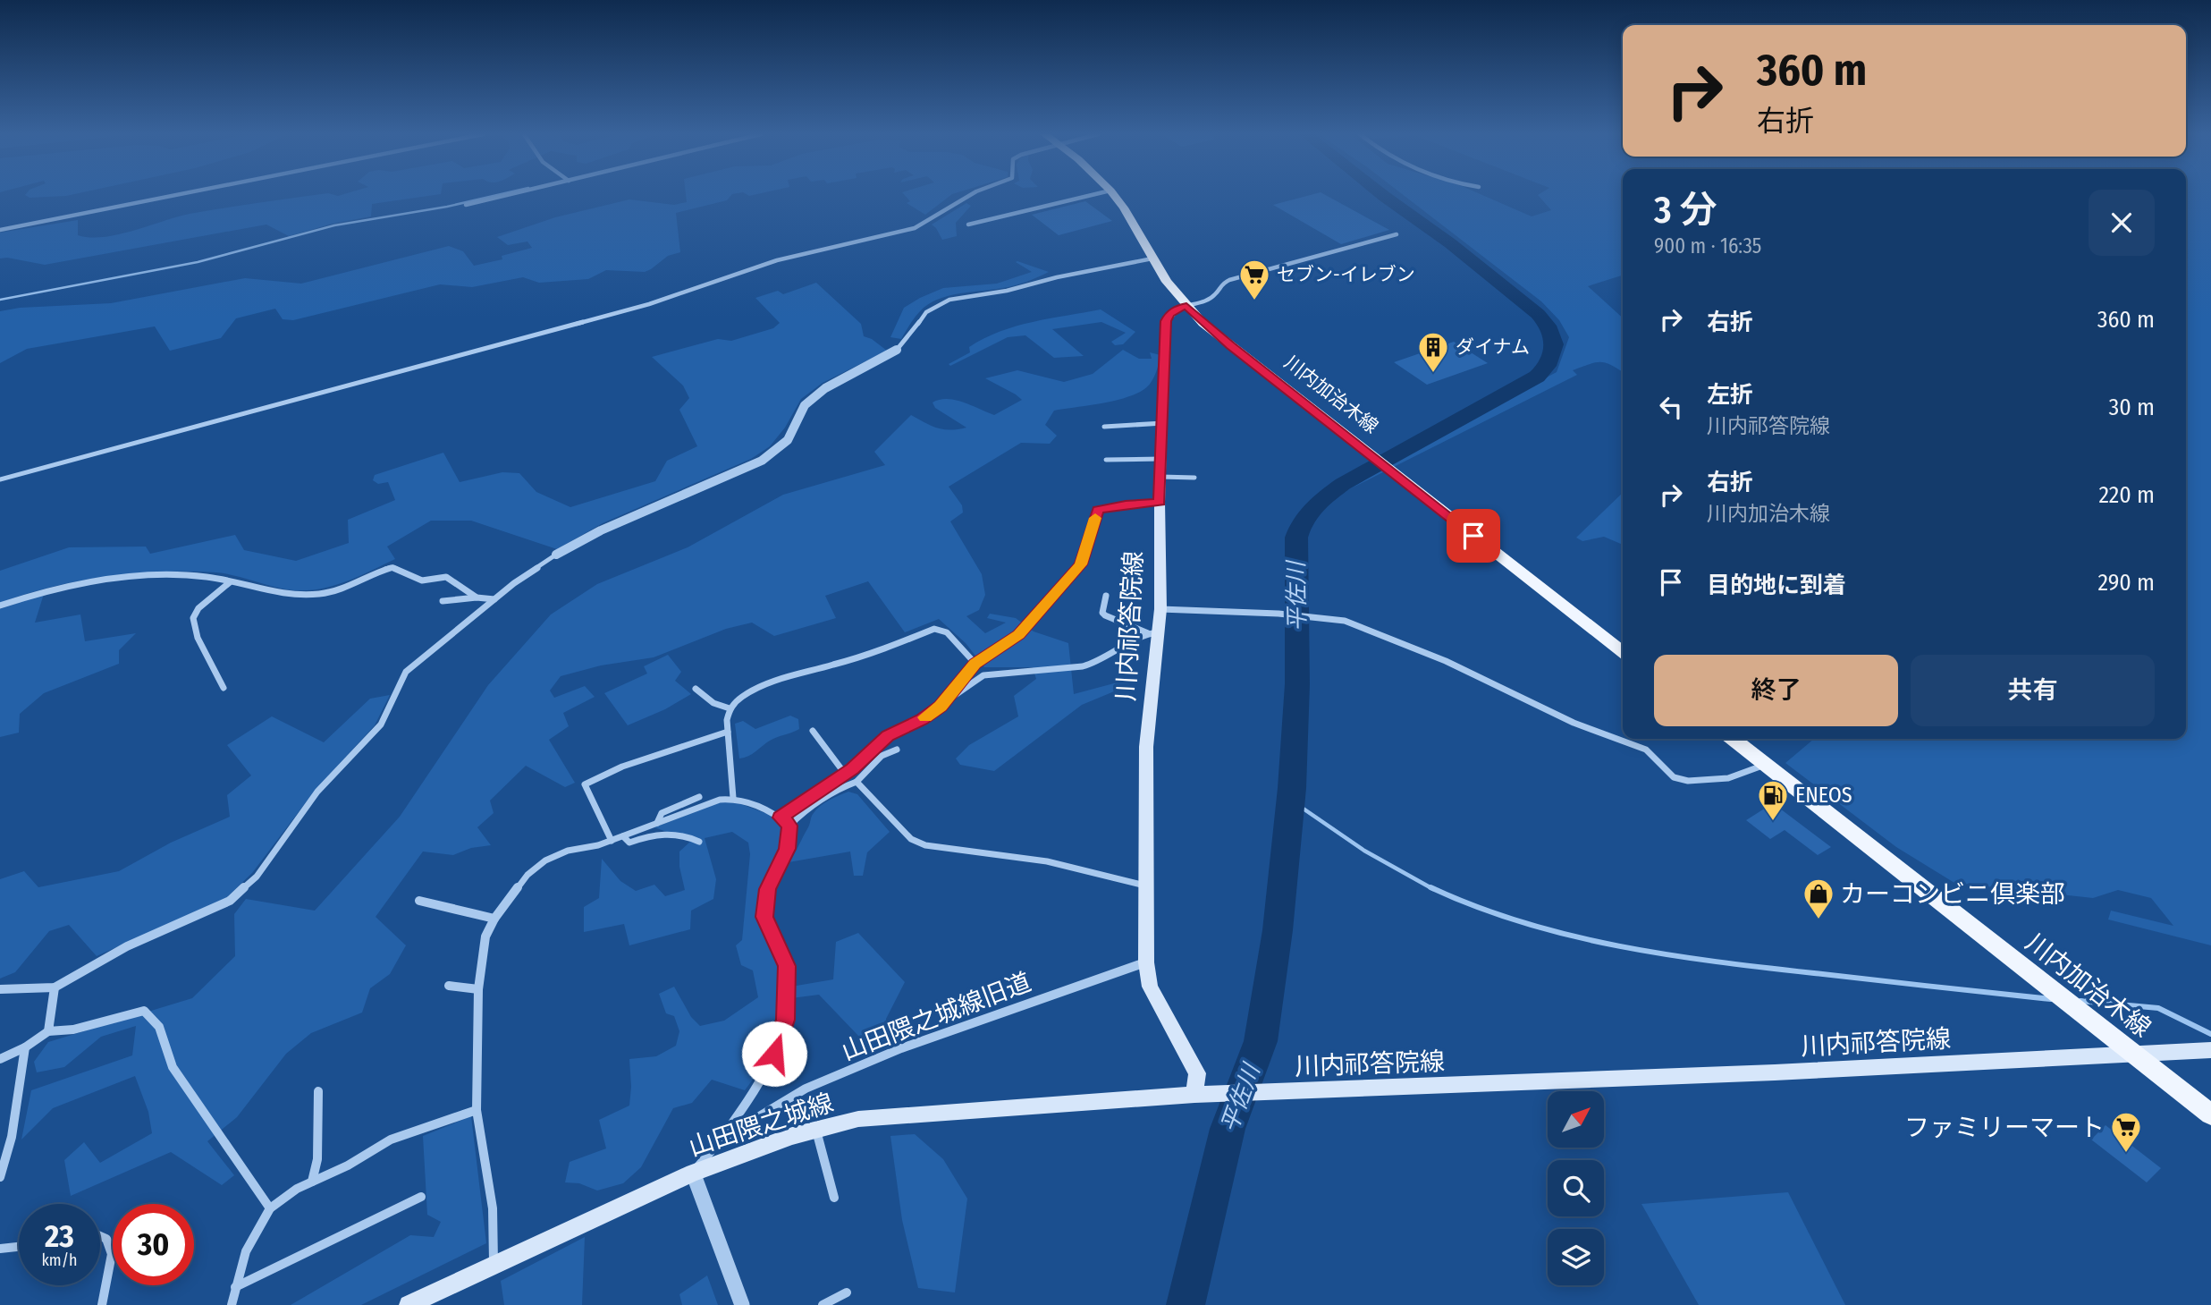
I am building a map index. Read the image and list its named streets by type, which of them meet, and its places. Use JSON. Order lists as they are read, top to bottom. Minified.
{"streets":{"main road":["川内加治木線","川内祁答院線","山田隈之城線"],"street":["山田隈之城線旧道"]},"crossings":[["川内加治木線","川内祁答院線"],["川内祁答院線","山田隈之城線旧道"],["川内祁答院線","山田隈之城線"],["山田隈之城線旧道","山田隈之城線"]],"water":["平佐川"],"places":{"supermarket":["セブン-イレブン","ファミリーマート"],"building":["ダイナム"],"fuel station":["ENEOS"],"shop":["カーコンビニ倶楽部"]},"north":"top right","page":{"turn":["360 m","右折"],"heading":["3 分","900 m · 16:35"],"list":[{"name":"右折","value":"360 m"},{"name":"左折","note":"川内祁答院線","value":"30 m"},{"name":"右折","note":"川内加治木線","value":"220 m"},{"name":"目的地に到着","value":"290 m"}],"buttons":["終了","共有"],"speed":"23 km/h","limit":"30"}}
